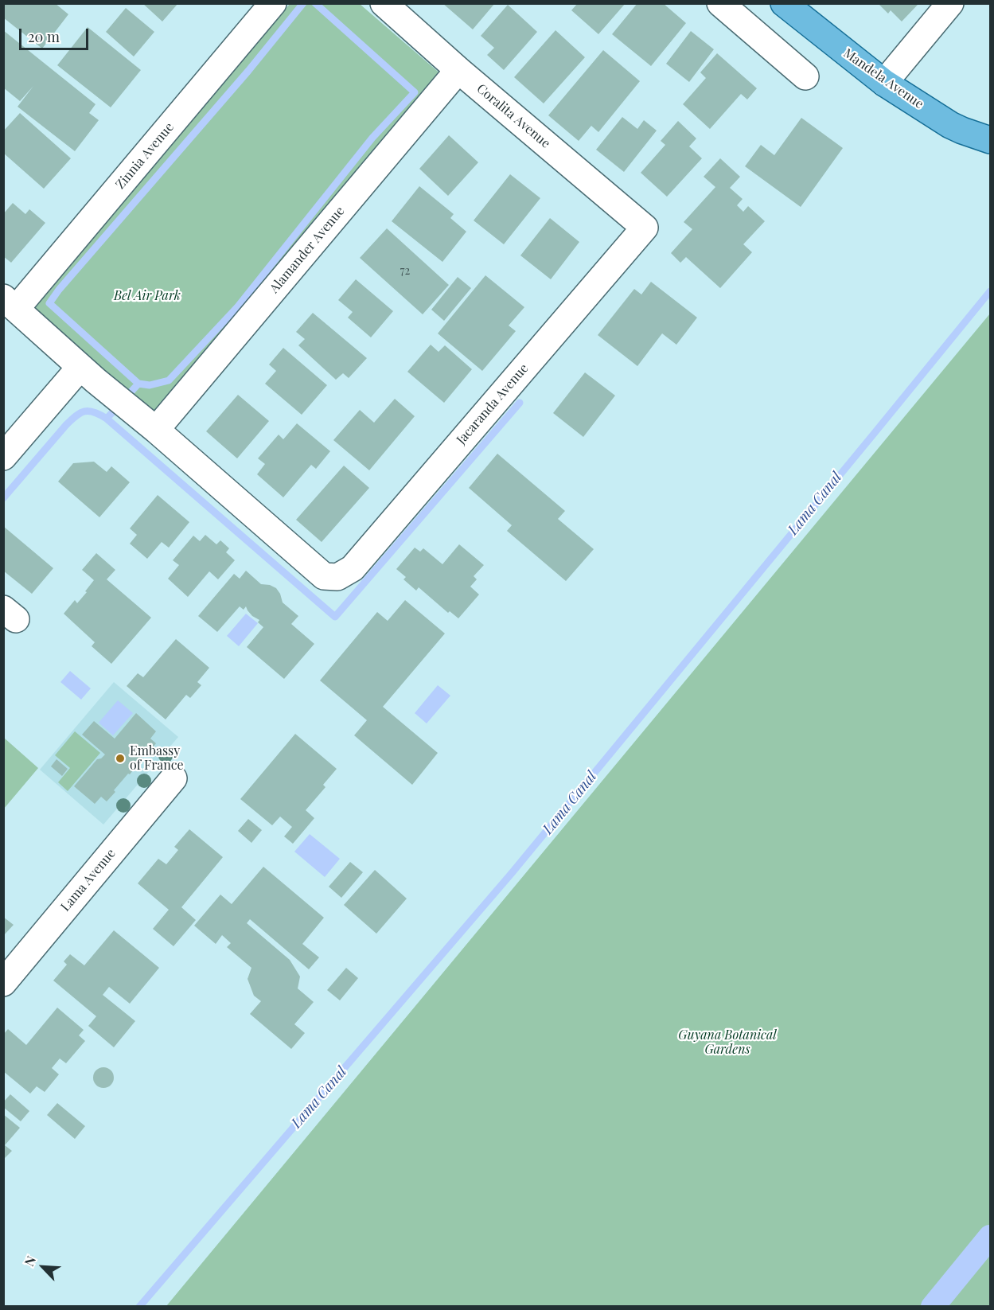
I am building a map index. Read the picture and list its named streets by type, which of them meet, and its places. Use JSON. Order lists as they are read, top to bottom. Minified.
{"streets":{"main road":["Mandela Avenue"],"street":["Coralita Avenue","Zinnia Avenue","Alamander Avenue","Jacaranda Avenue","Lama Avenue"]},"crossings":[["Coralita Avenue","Alamander Avenue"],["Coralita Avenue","Jacaranda Avenue"],["Alamander Avenue","Jacaranda Avenue"]],"water":["Lama Canal"],"parks":["Bel Air Park","Guyana Botanical Gardens"],"places":["Embassy of France"],"house_numbers":["72"],"scale_bar":"20 m","north":"top left"}
